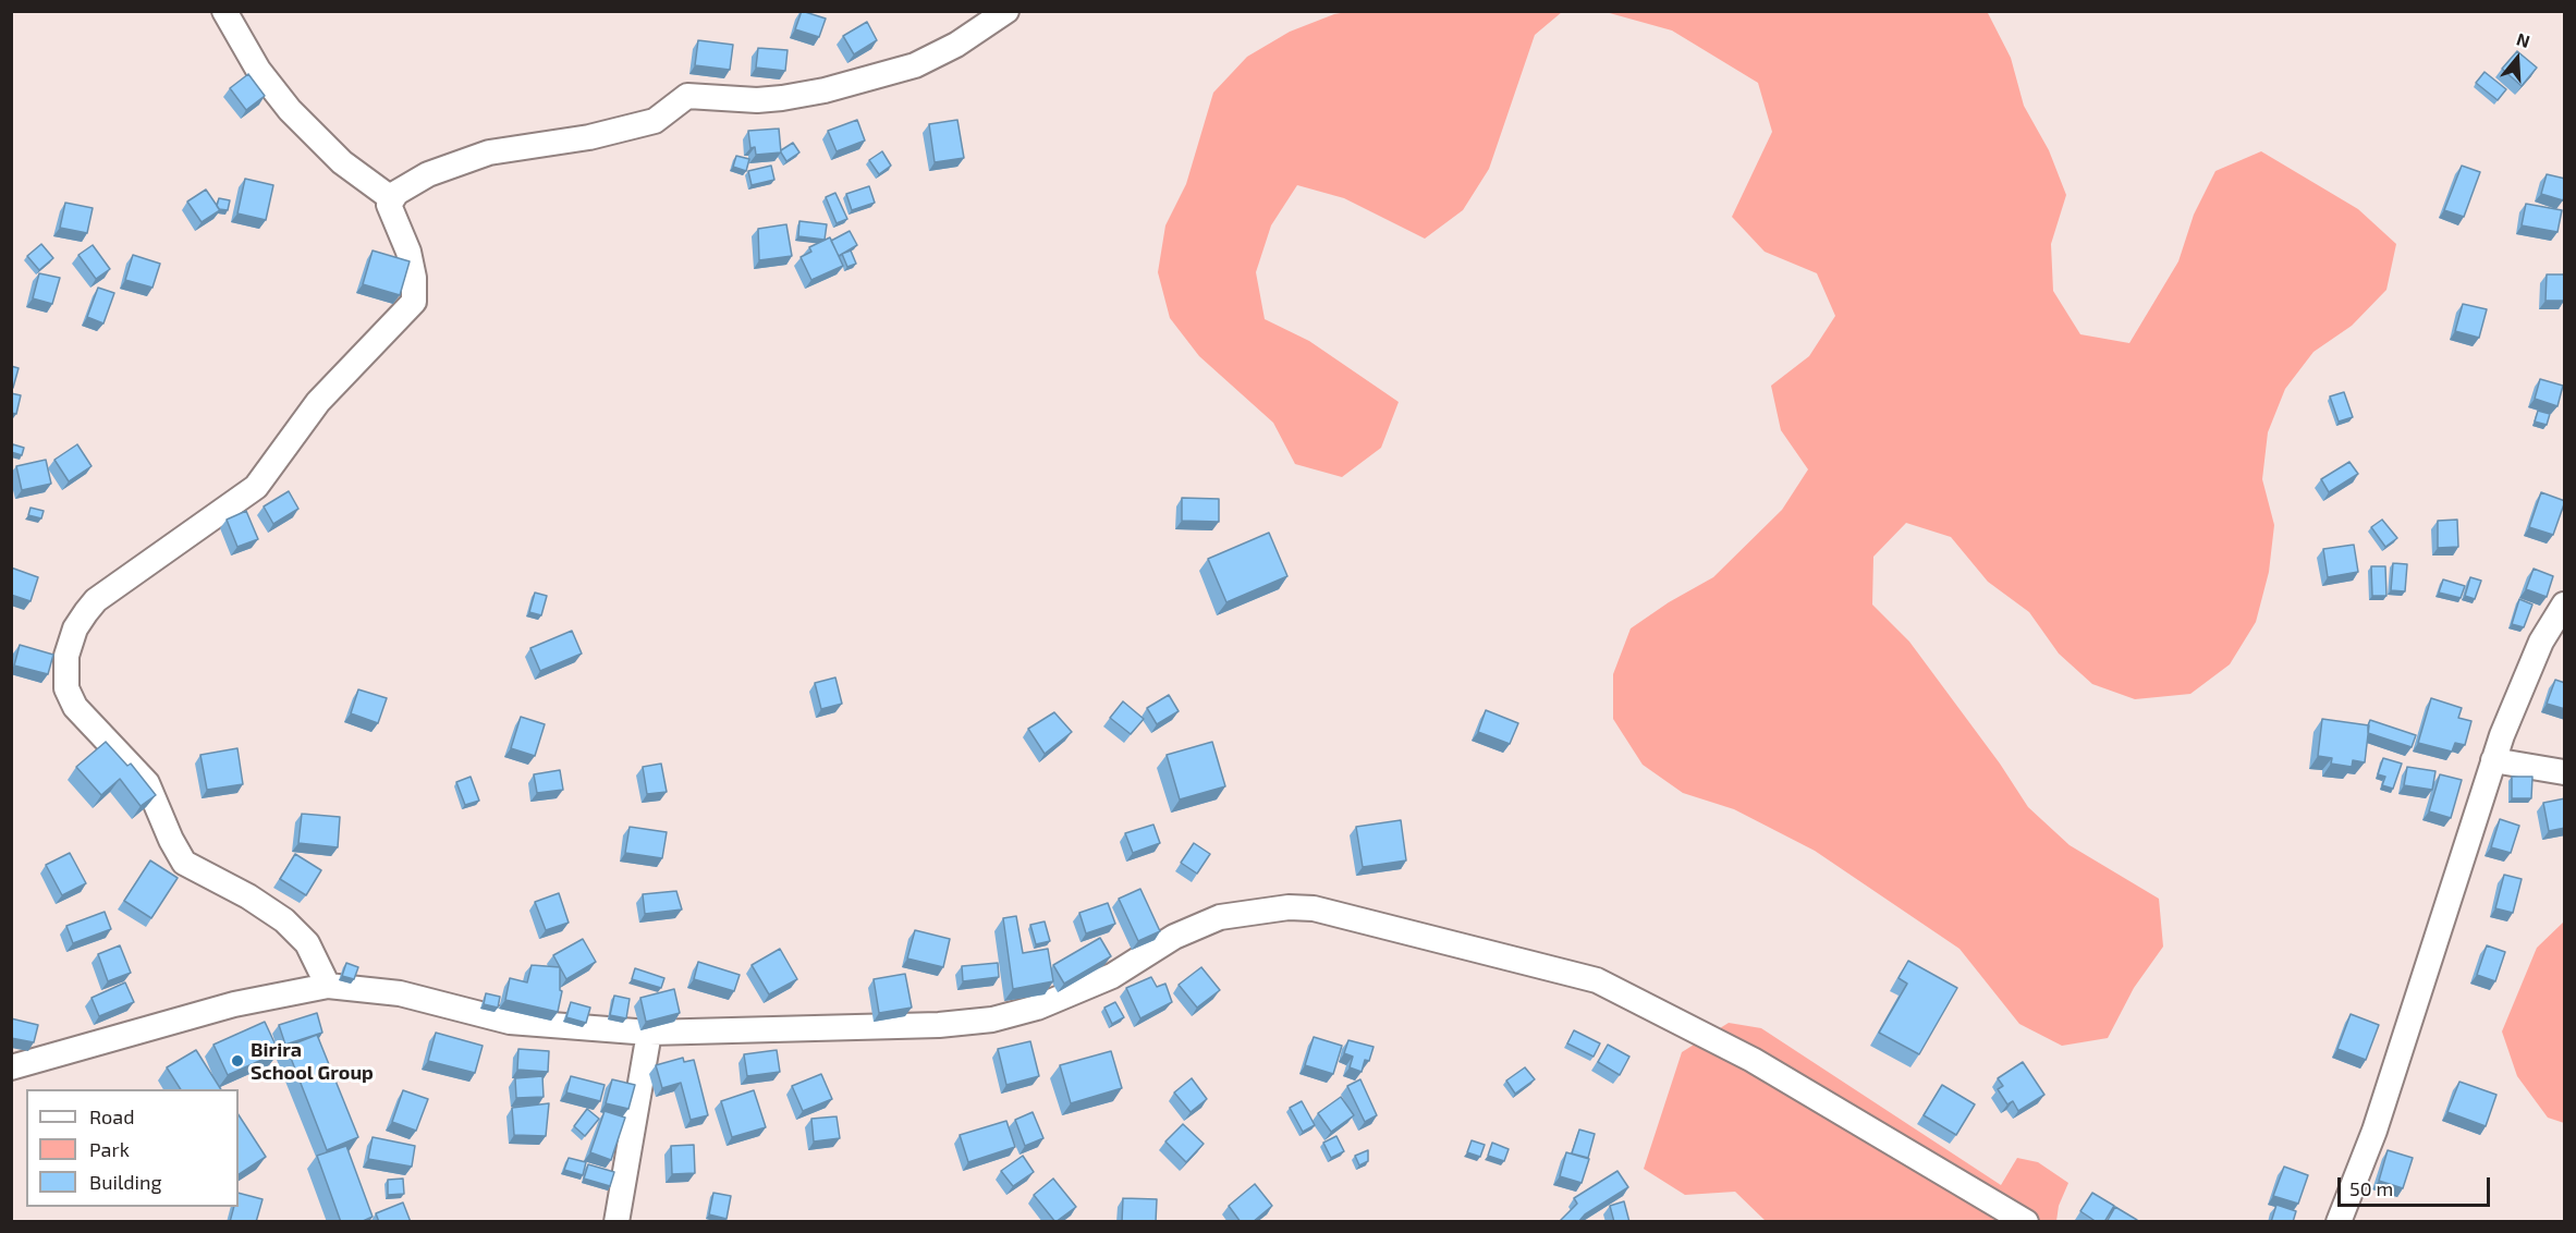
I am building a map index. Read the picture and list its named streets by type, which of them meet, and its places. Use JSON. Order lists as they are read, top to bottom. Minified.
{"places":["Birira School Group"],"legend":["Road","Park","Building"],"scale_bar":"50 m","north":"top"}
